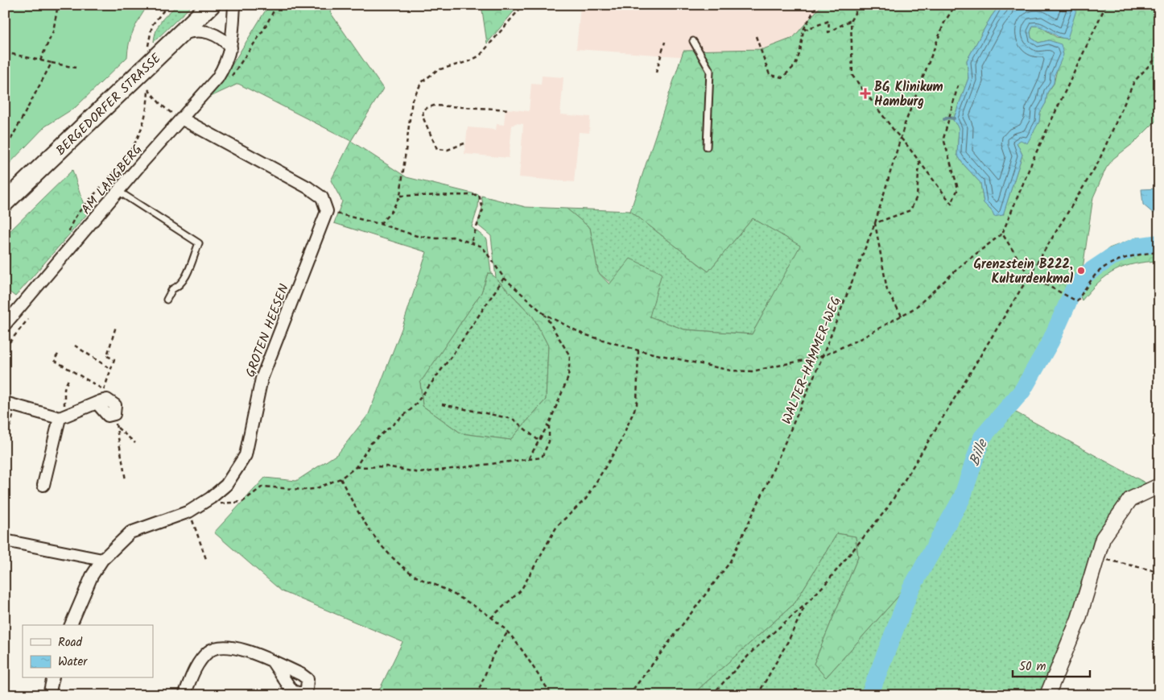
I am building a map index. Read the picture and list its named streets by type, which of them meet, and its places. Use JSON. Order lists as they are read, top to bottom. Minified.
{"streets":{"main road":["BERGEDORFER STRASSE"],"street":["AM LANGBERG","GROTEN HEESEN"],"path":["WALTER-HAMMER-WEG"]},"water":["Bille"],"places":{"health":["BG Klinikum Hamburg"],"other":["Grenzstein B222, Kulturdenkmal"]},"legend":["Road","Water"],"scale_bar":"50 m"}
